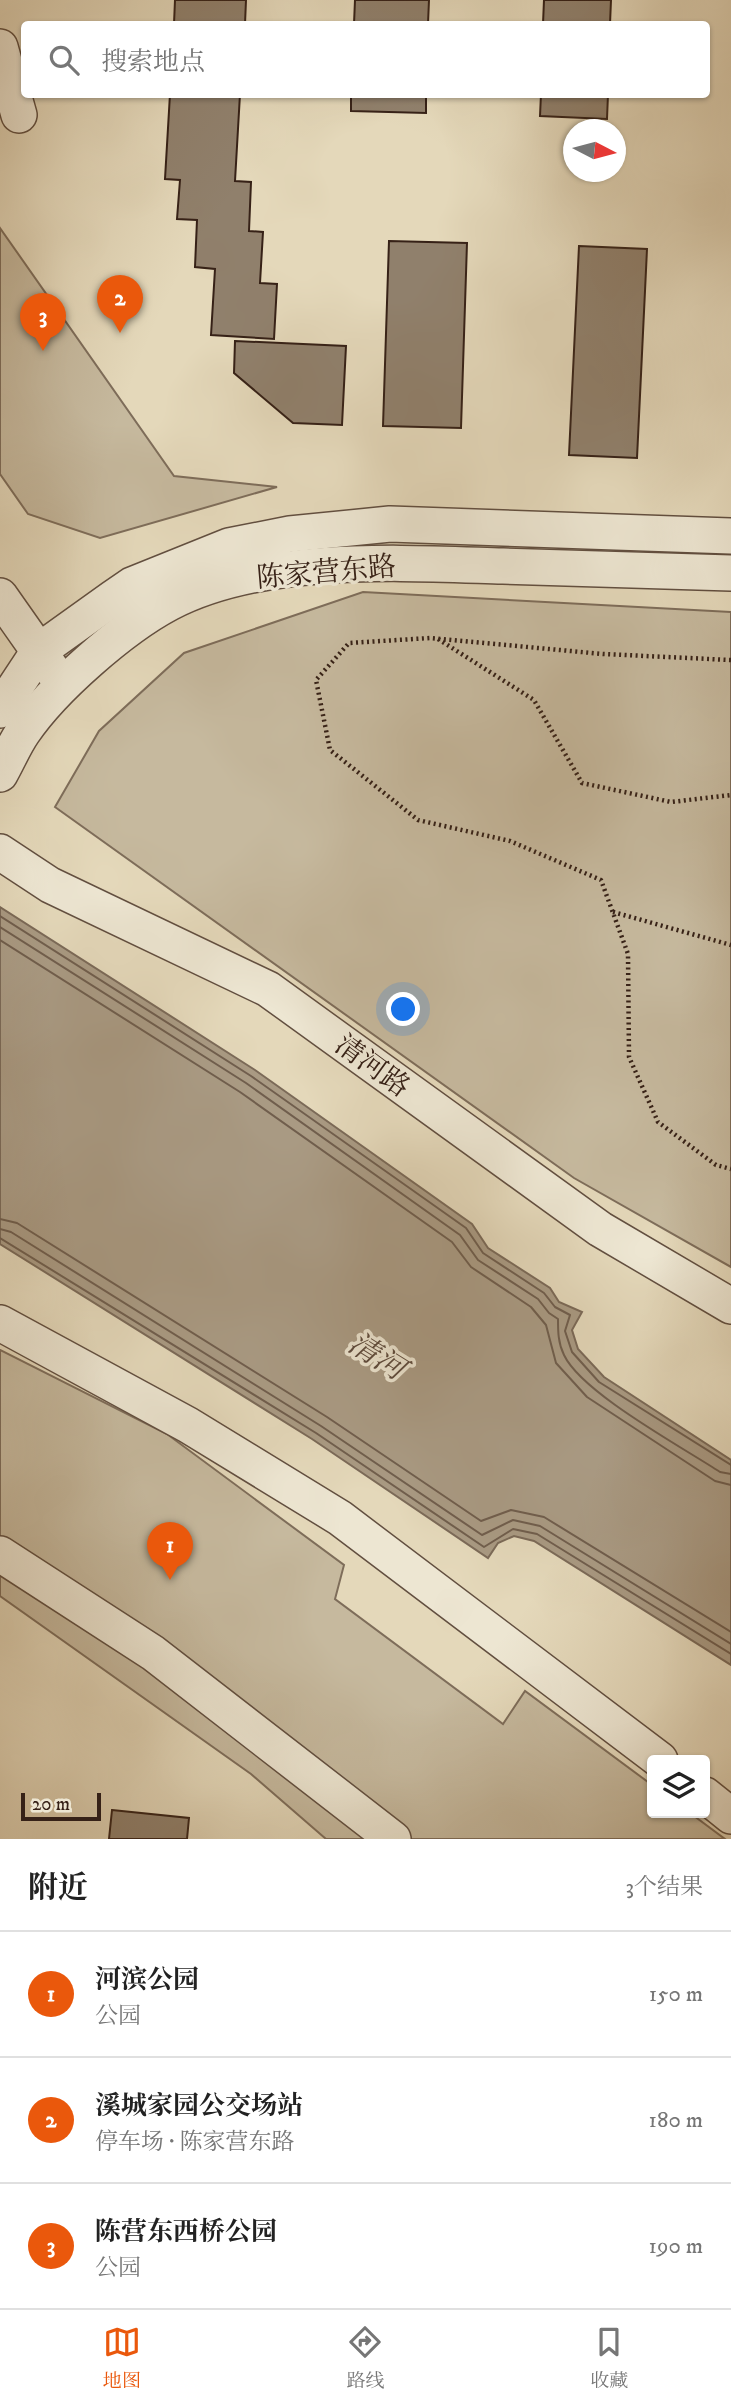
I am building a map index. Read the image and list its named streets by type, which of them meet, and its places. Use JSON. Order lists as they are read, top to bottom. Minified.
{"streets":{"street":["陈家营东路","清河路"]},"water":["清河"],"scale_bar":"20 m","north":"right","page":{"search":"搜索地点","pins":["2","3","1"],"scale":"20 m","heading":["附近","3个结果"],"list":[{"mark":"1","name":"河滨公园","note":"公园","value":"150 m"},{"mark":"2","name":"溪城家园公交场站","note":"停车场 · 陈家营东路","value":"180 m"},{"mark":"3","name":"陈营东西桥公园","note":"公园","value":"190 m"}],"nav":["地图","路线","收藏"]}}
